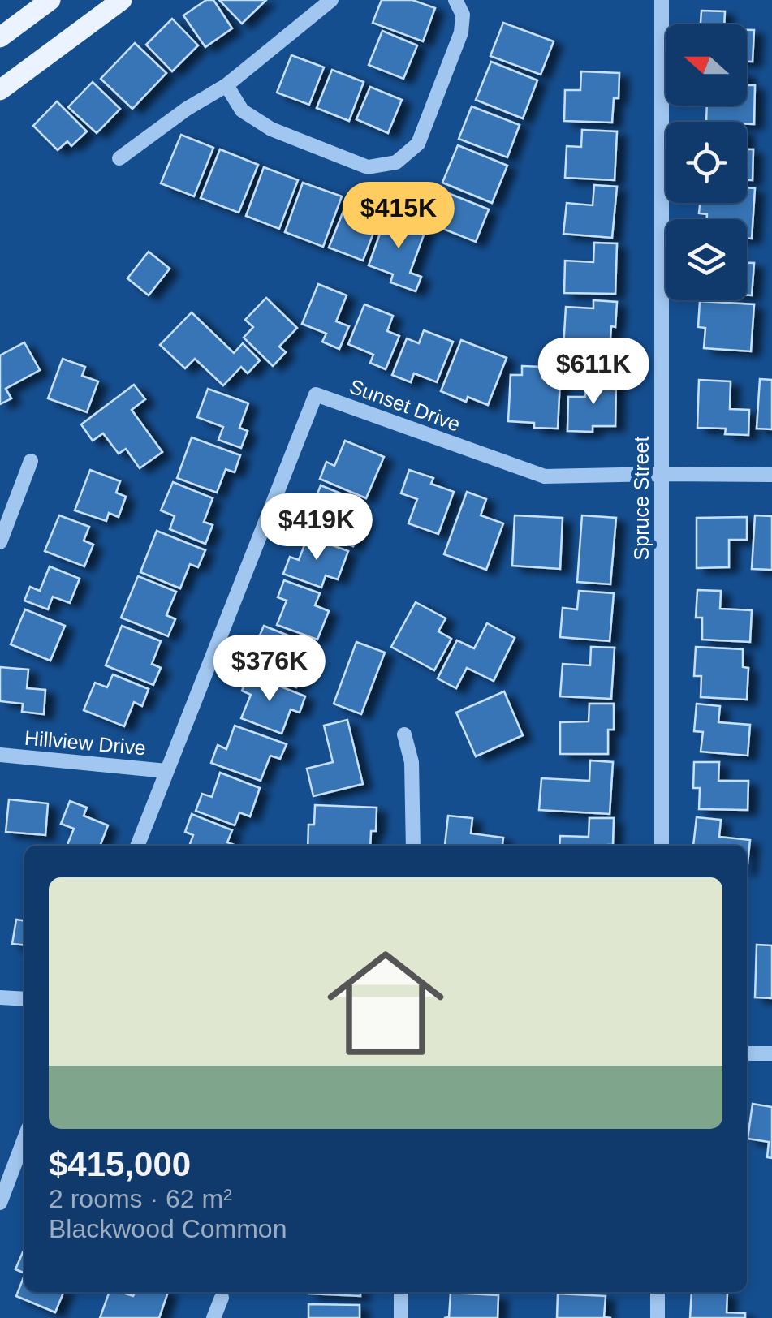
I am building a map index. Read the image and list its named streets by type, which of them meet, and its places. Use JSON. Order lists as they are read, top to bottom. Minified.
{"streets":{"street":["Sunset Drive","Spruce Street","Hillview Drive"]},"crossings":[["Sunset Drive","Spruce Street"],["Sunset Drive","Hillview Drive"]],"north":"left","page":{"price":["$415K","$611K","$419K","$376K"],"list":[{"name":"$415,000","note":"2 rooms · 62 m² · Blackwood Common"}]}}
